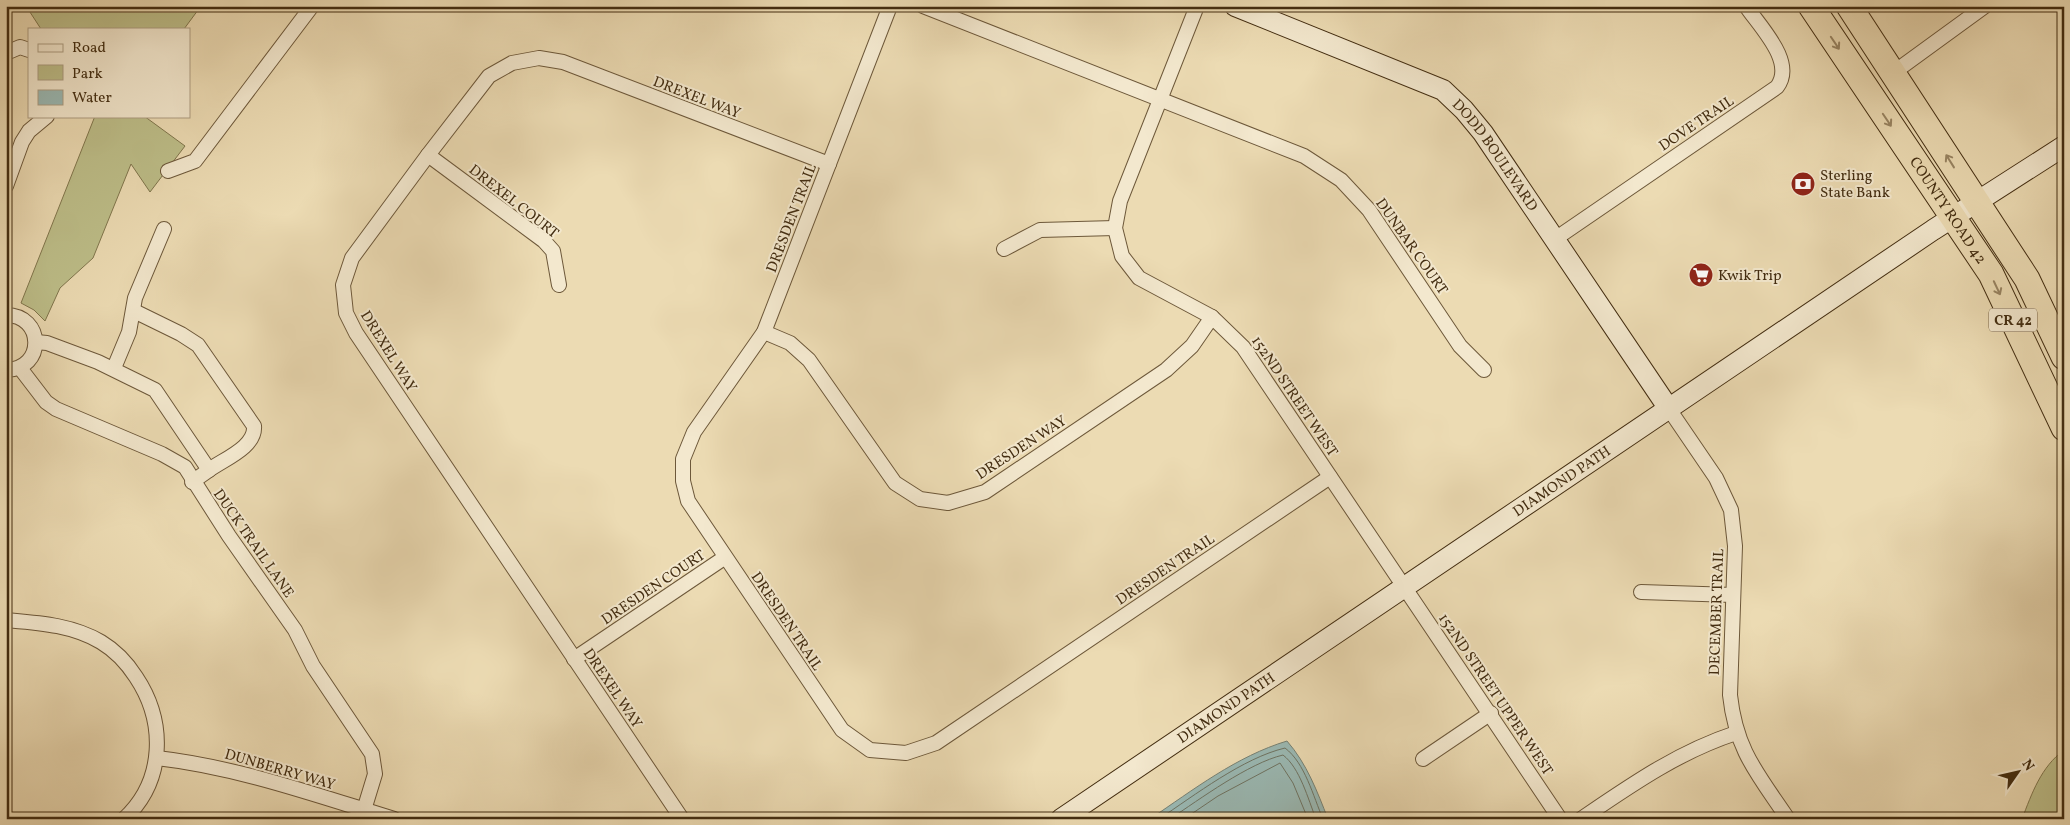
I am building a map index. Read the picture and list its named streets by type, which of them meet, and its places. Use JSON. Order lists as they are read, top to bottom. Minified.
{"streets":{"highway":["COUNTY ROAD 42","CR 42"],"street":["DREXEL WAY","DOVE TRAIL","DODD BOULEVARD","DREXEL COURT","DRESDEN TRAIL","DUNBAR COURT","152ND STREET WEST","DRESDEN WAY","DIAMOND PATH","DUCK TRAIL LANE","DRESDEN COURT","DECEMBER TRAIL","152ND STREET UPPER WEST","DUNBERRY WAY"]},"crossings":[["DREXEL WAY","DREXEL COURT"],["DREXEL WAY","DRESDEN TRAIL"],["DREXEL WAY","DRESDEN COURT"],["DOVE TRAIL","DODD BOULEVARD"],["DODD BOULEVARD","DIAMOND PATH"],["DODD BOULEVARD","DECEMBER TRAIL"],["COUNTY ROAD 42","DIAMOND PATH"],["DRESDEN TRAIL","152ND STREET WEST"],["DRESDEN TRAIL","DRESDEN WAY"],["DRESDEN TRAIL","DRESDEN COURT"],["DUNBAR COURT","152ND STREET WEST"],["152ND STREET WEST","DRESDEN WAY"],["152ND STREET WEST","DIAMOND PATH"],["152ND STREET WEST","152ND STREET UPPER WEST"],["DIAMOND PATH","DECEMBER TRAIL"],["DIAMOND PATH","152ND STREET UPPER WEST"],["DUCK TRAIL LANE","DUNBERRY WAY"]],"places":{"bank":["Sterling State Bank"],"supermarket":["Kwik Trip"]},"legend":["Road","Park","Water"],"north":"top right"}
